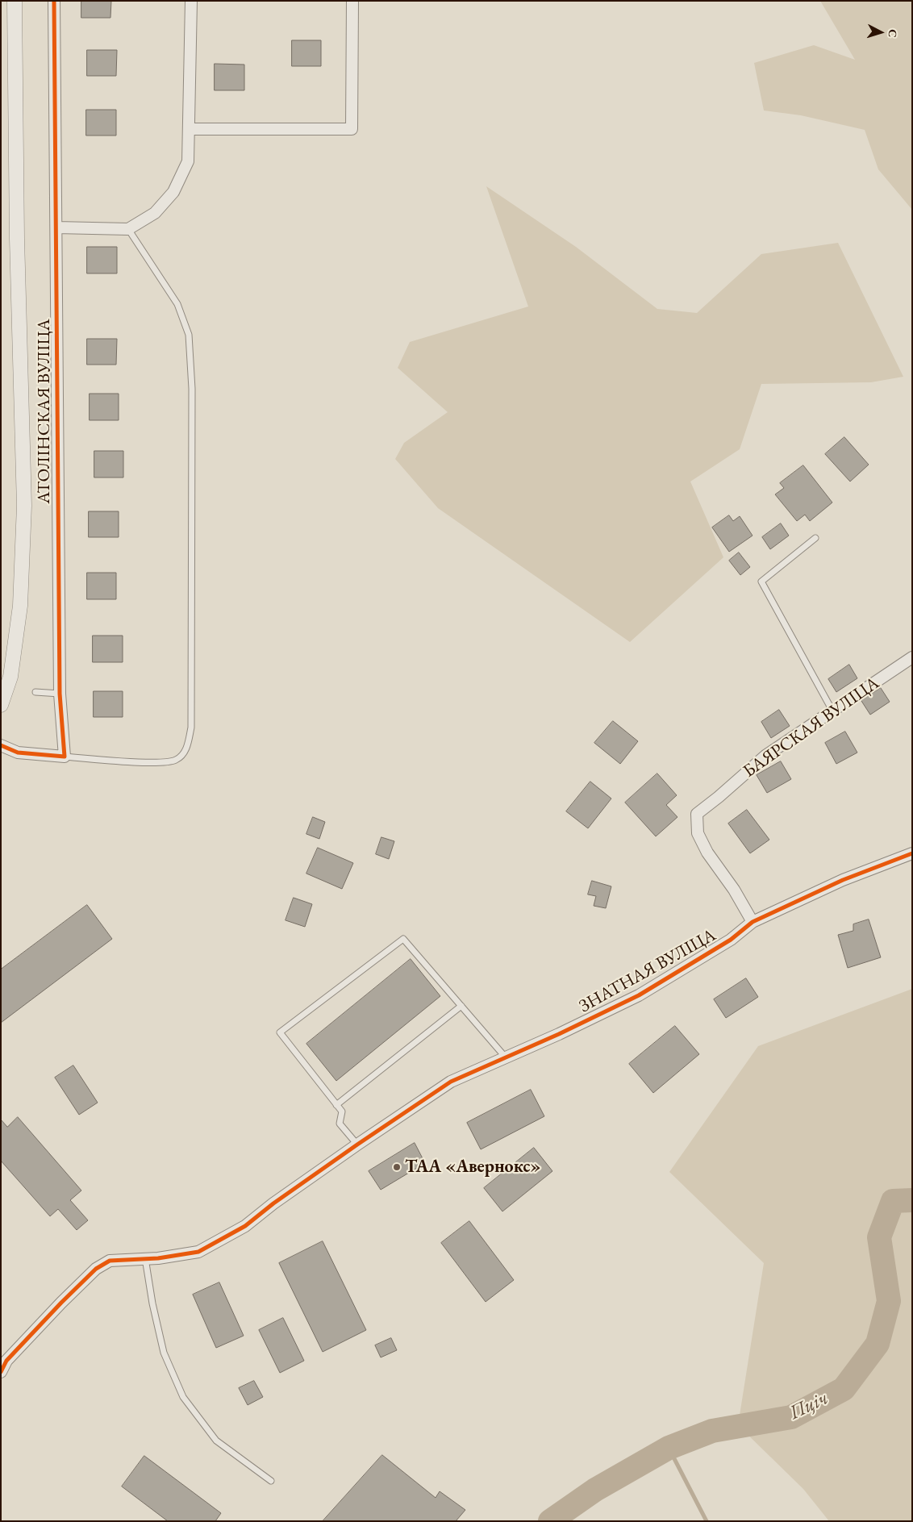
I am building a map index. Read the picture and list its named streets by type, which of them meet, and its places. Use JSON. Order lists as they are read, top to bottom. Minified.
{"streets":{"street":["АТОЛІНСКАЯ ВУЛІЦА","БАЯРСКАЯ ВУЛІЦА","ЗНАТНАЯ ВУЛІЦА"]},"crossings":[["БАЯРСКАЯ ВУЛІЦА","ЗНАТНАЯ ВУЛІЦА"]],"water":["Пціч"],"places":["ТАА «Авернокс»"],"north":"right"}
